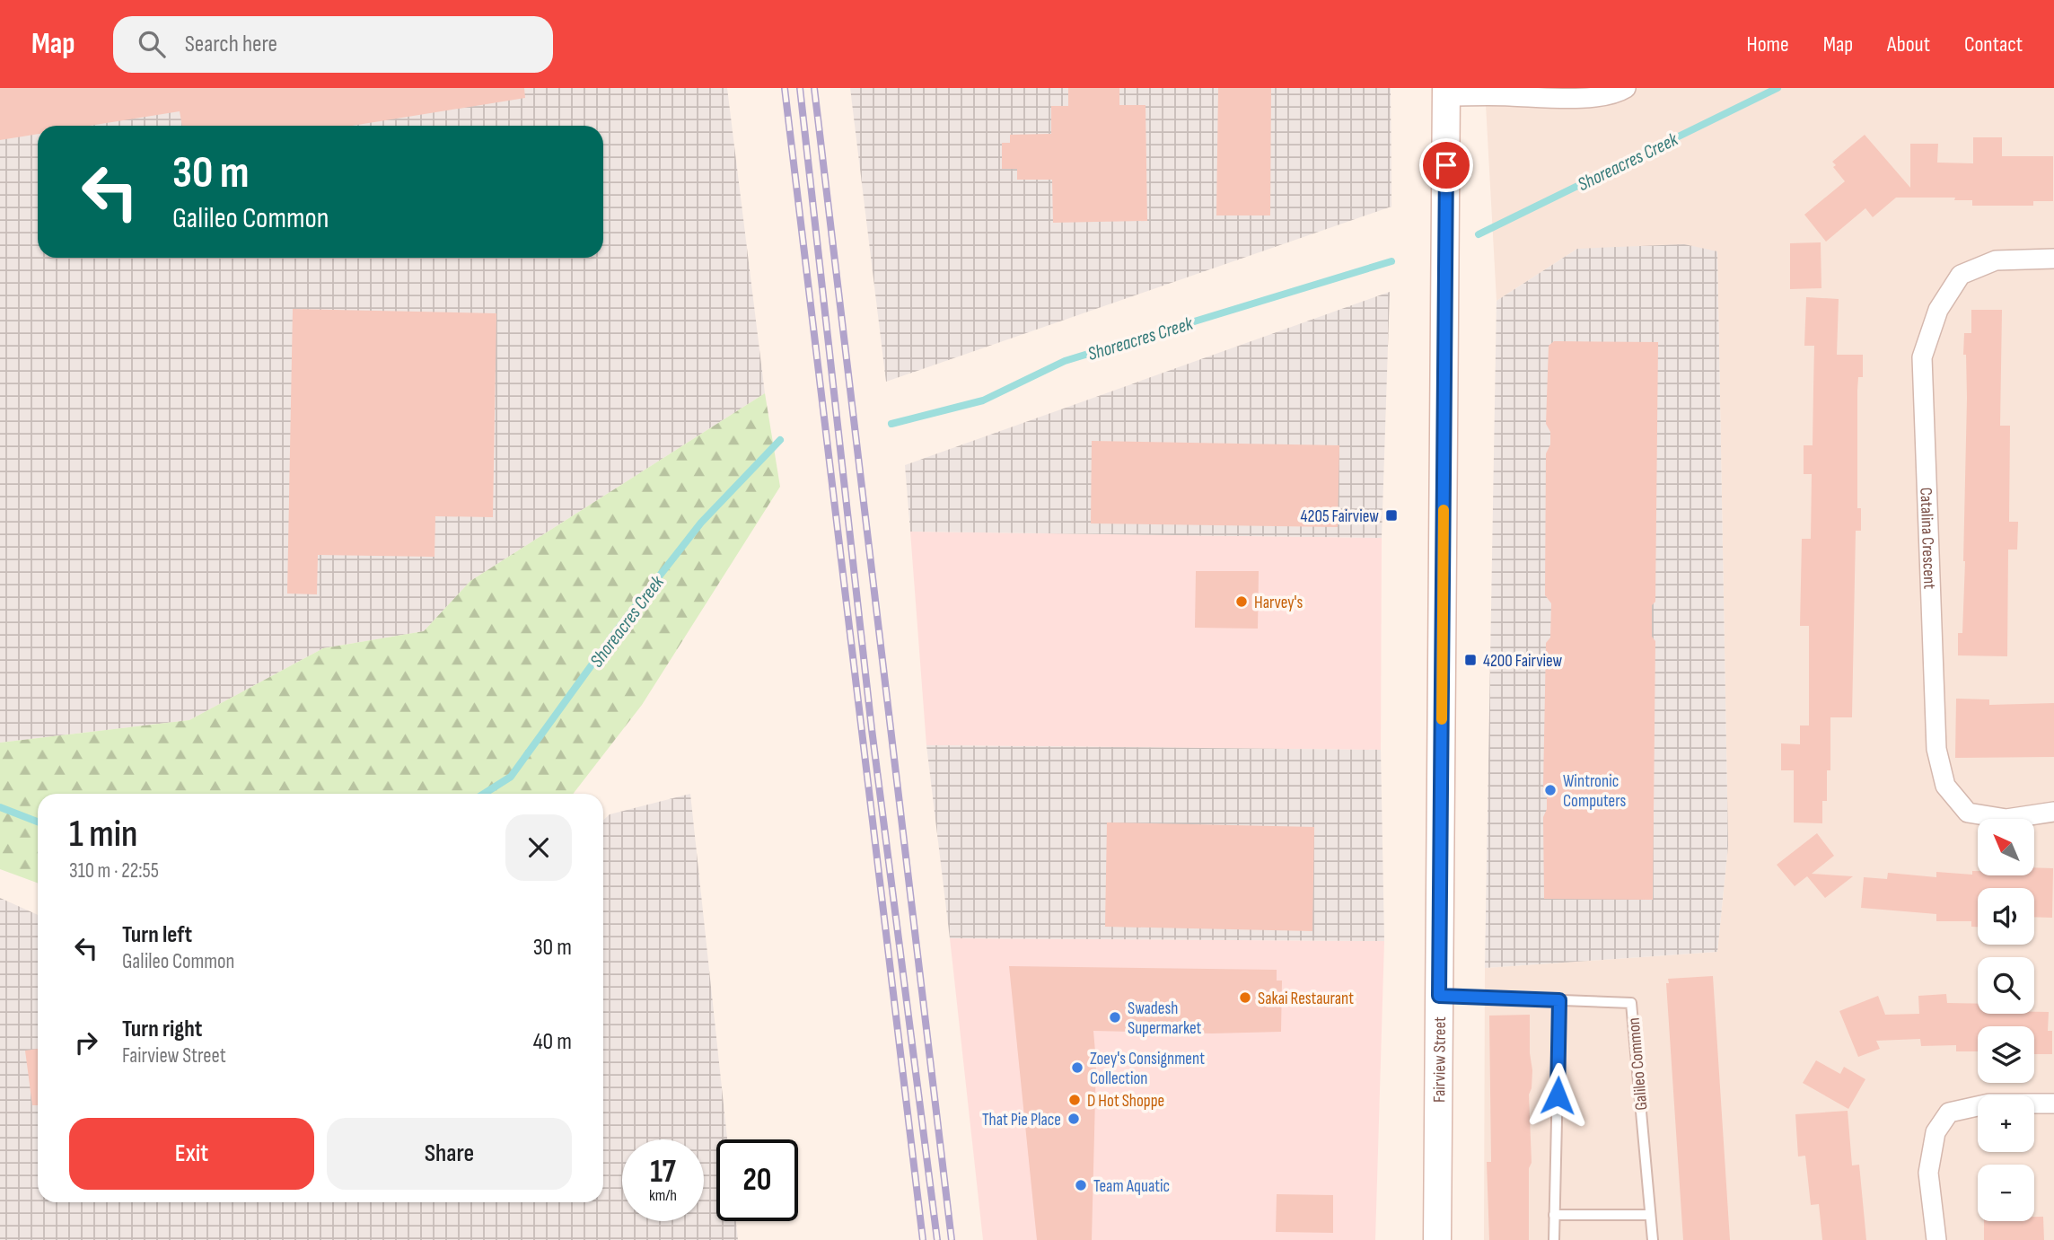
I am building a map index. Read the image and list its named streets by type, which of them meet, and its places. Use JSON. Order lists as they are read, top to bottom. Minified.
{"streets":{"main road":["Fairview Street"],"street":["Catalina Crescent"],"lane":["Galileo Common"]},"crossings":[["Fairview Street","Galileo Common"]],"water":["Shoreacres Creek"],"places":{"transit":["4205 Fairview","4200 Fairview"],"other":["Harvey's","Wintronic Computers","Sakai Restaurant","Swadesh Supermarket","Zoey's Consignment Collection","D Hot Shoppe","That Pie Place","Team Aquatic"]},"north":"top left","page":{"header":"Map","search":"Search here","nav":["Home","Map","About","Contact"],"turn":["30 m","Galileo Common"],"heading":["1 min","310 m · 22:55"],"map_buttons":["+","−"],"list":[{"name":"Turn left","note":"Galileo Common","value":"30 m"},{"name":"Turn right","note":"Fairview Street","value":"40 m"}],"buttons":["Exit","Share"],"speed":"17 km/h","limit":"20"}}
